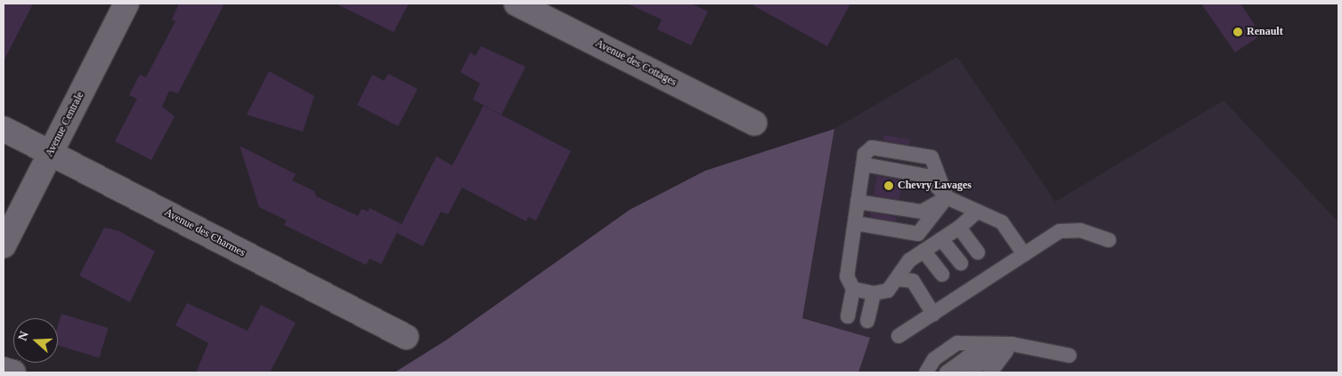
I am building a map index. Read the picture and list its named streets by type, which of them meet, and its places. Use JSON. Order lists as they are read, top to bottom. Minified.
{"streets":{"street":["Avenue des Cottages","Avenue Centrale","Avenue des Charmes"]},"crossings":[["Avenue Centrale","Avenue des Charmes"]],"places":["Renault","Chevry Lavages"],"north":"left"}
